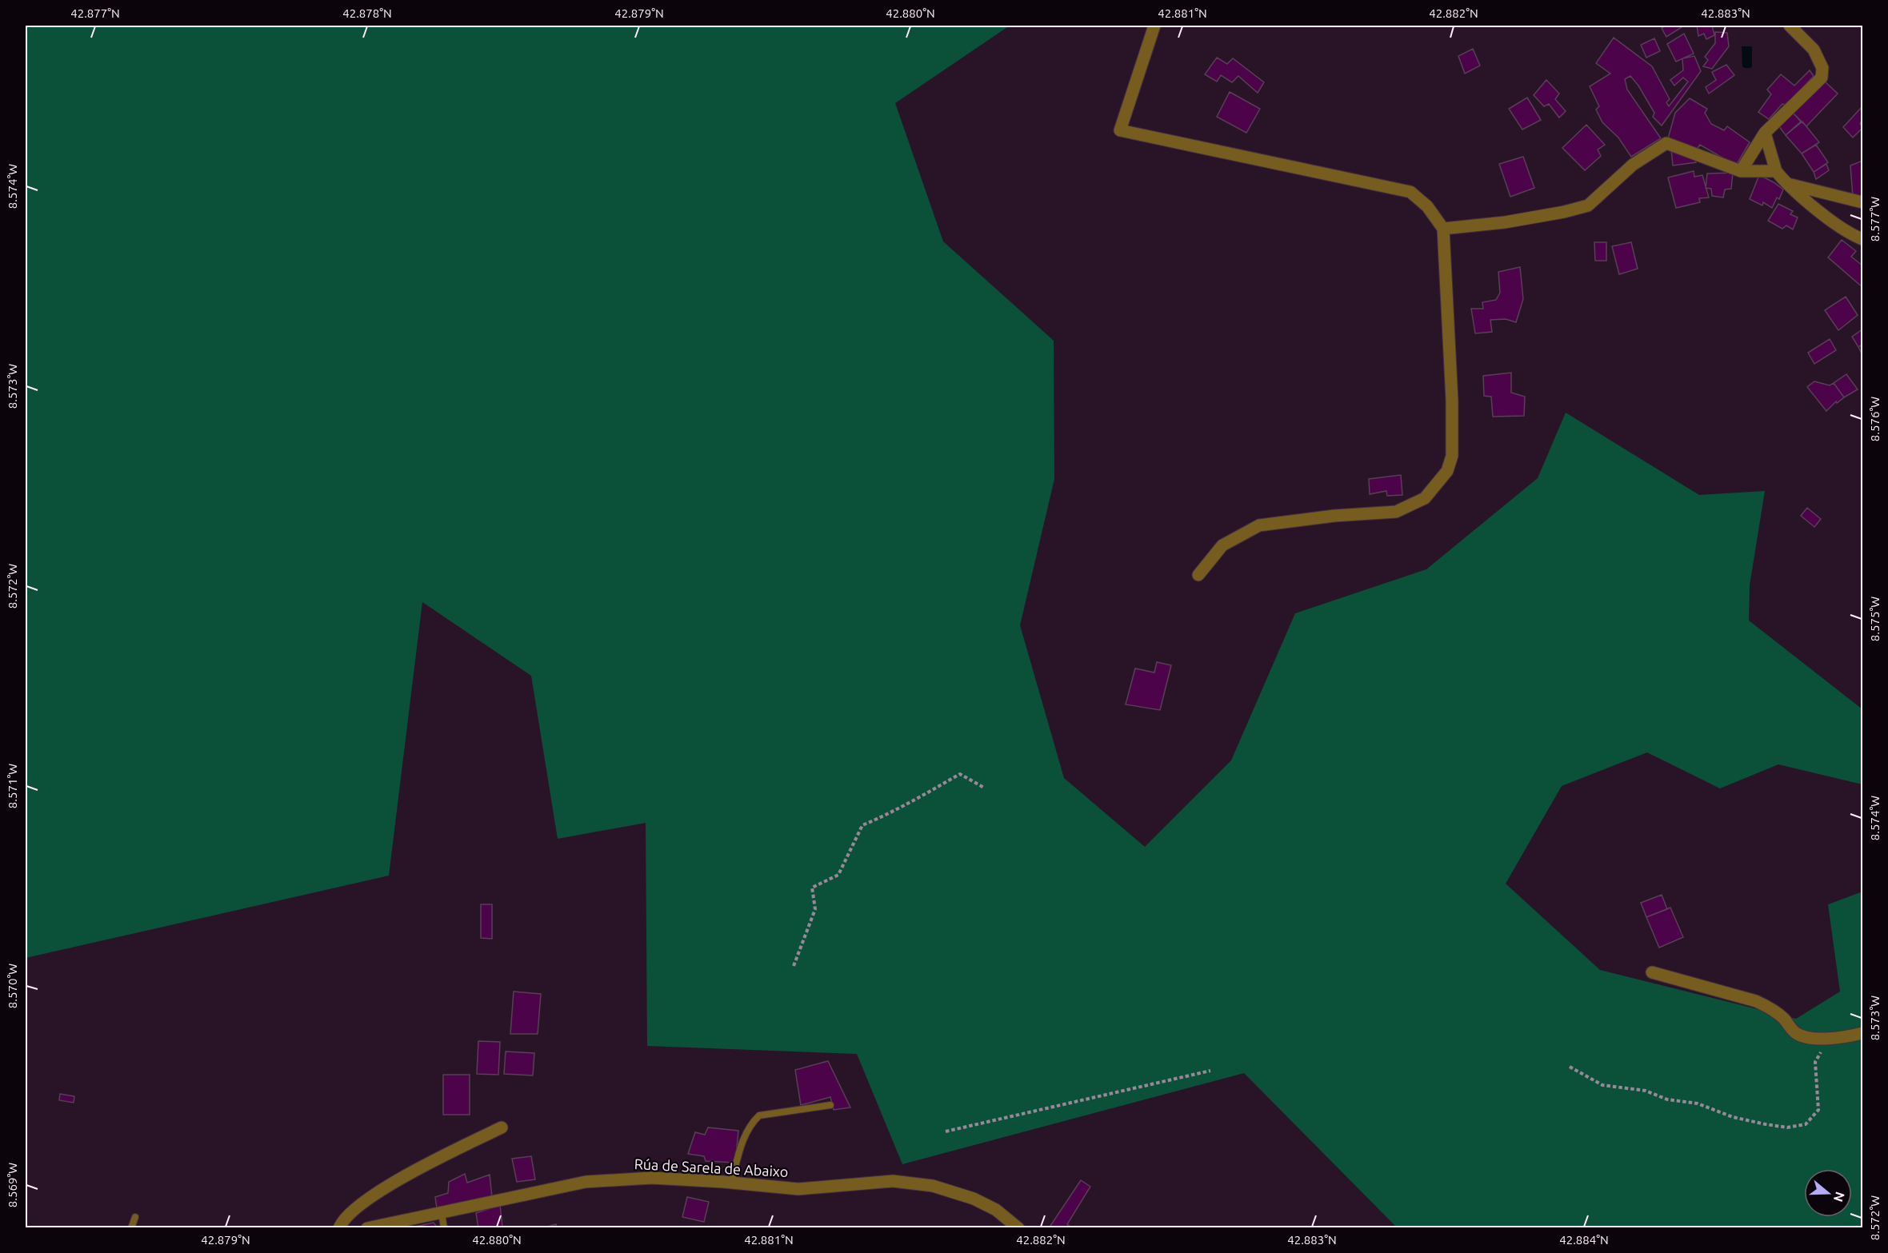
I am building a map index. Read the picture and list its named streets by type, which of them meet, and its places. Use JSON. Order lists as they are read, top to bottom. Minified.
{"streets":{"street":["Rúa de Sarela de Abaixo"]},"north":"right","coordinates":["42.877°N","42.878°N","42.879°N","42.880°N","42.881°N","42.882°N","42.883°N","8.574°W","8.577°W","8.573°W","8.576°W","8.572°W","8.575°W","8.571°W","8.570°W","8.569°W","42.884°N"]}
